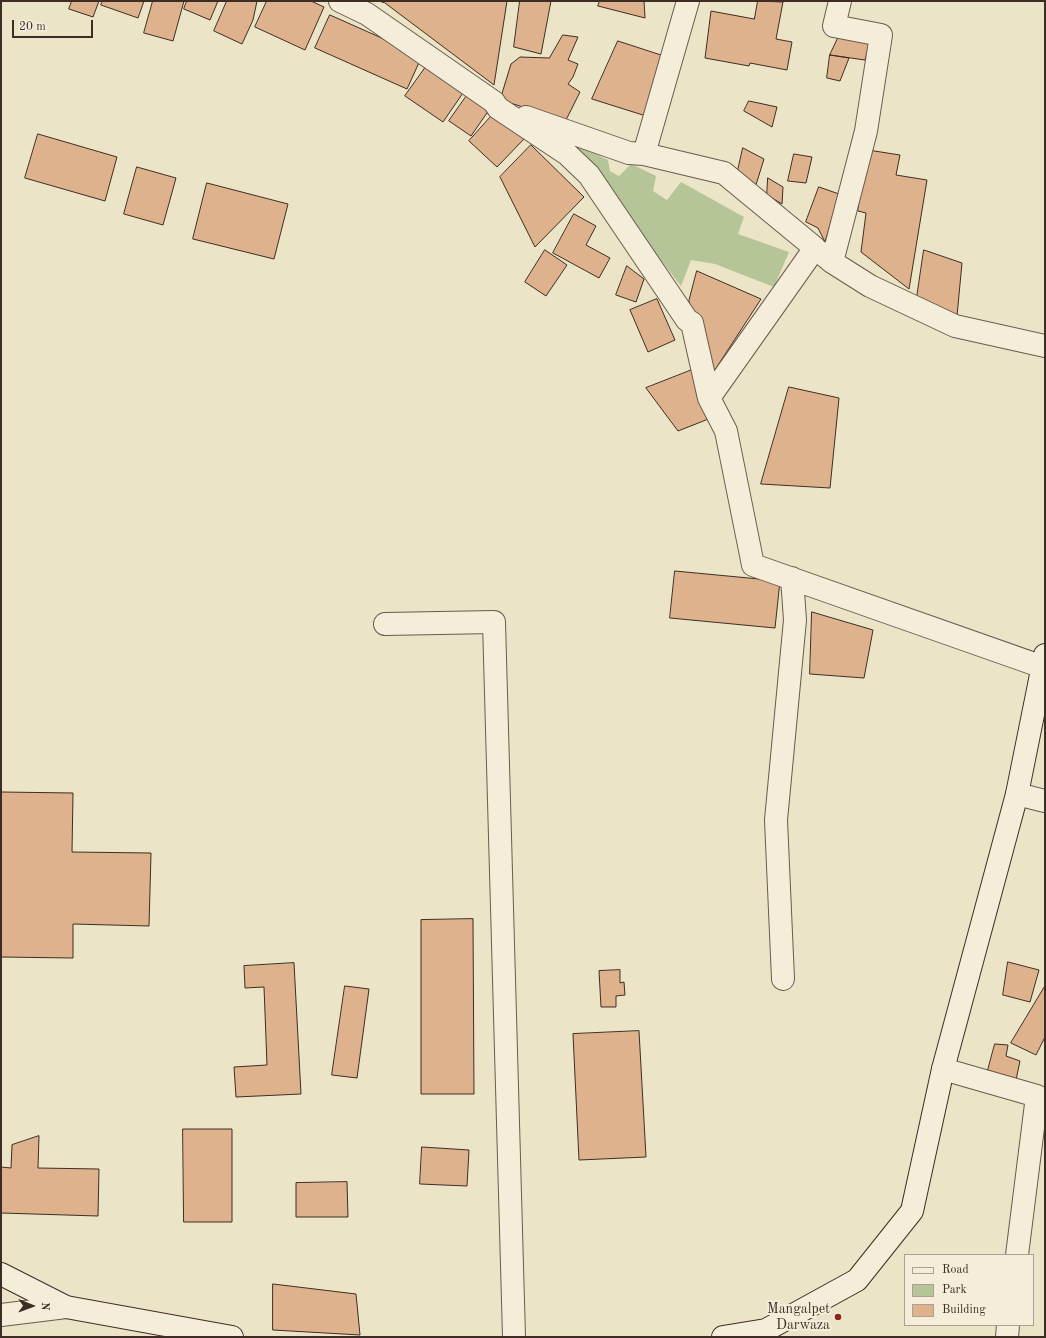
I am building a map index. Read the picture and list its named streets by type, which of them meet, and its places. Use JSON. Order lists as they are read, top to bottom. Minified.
{"places":["Mangalpet Darwaza"],"legend":["Road","Park","Building"],"scale_bar":"20 m","north":"right"}
